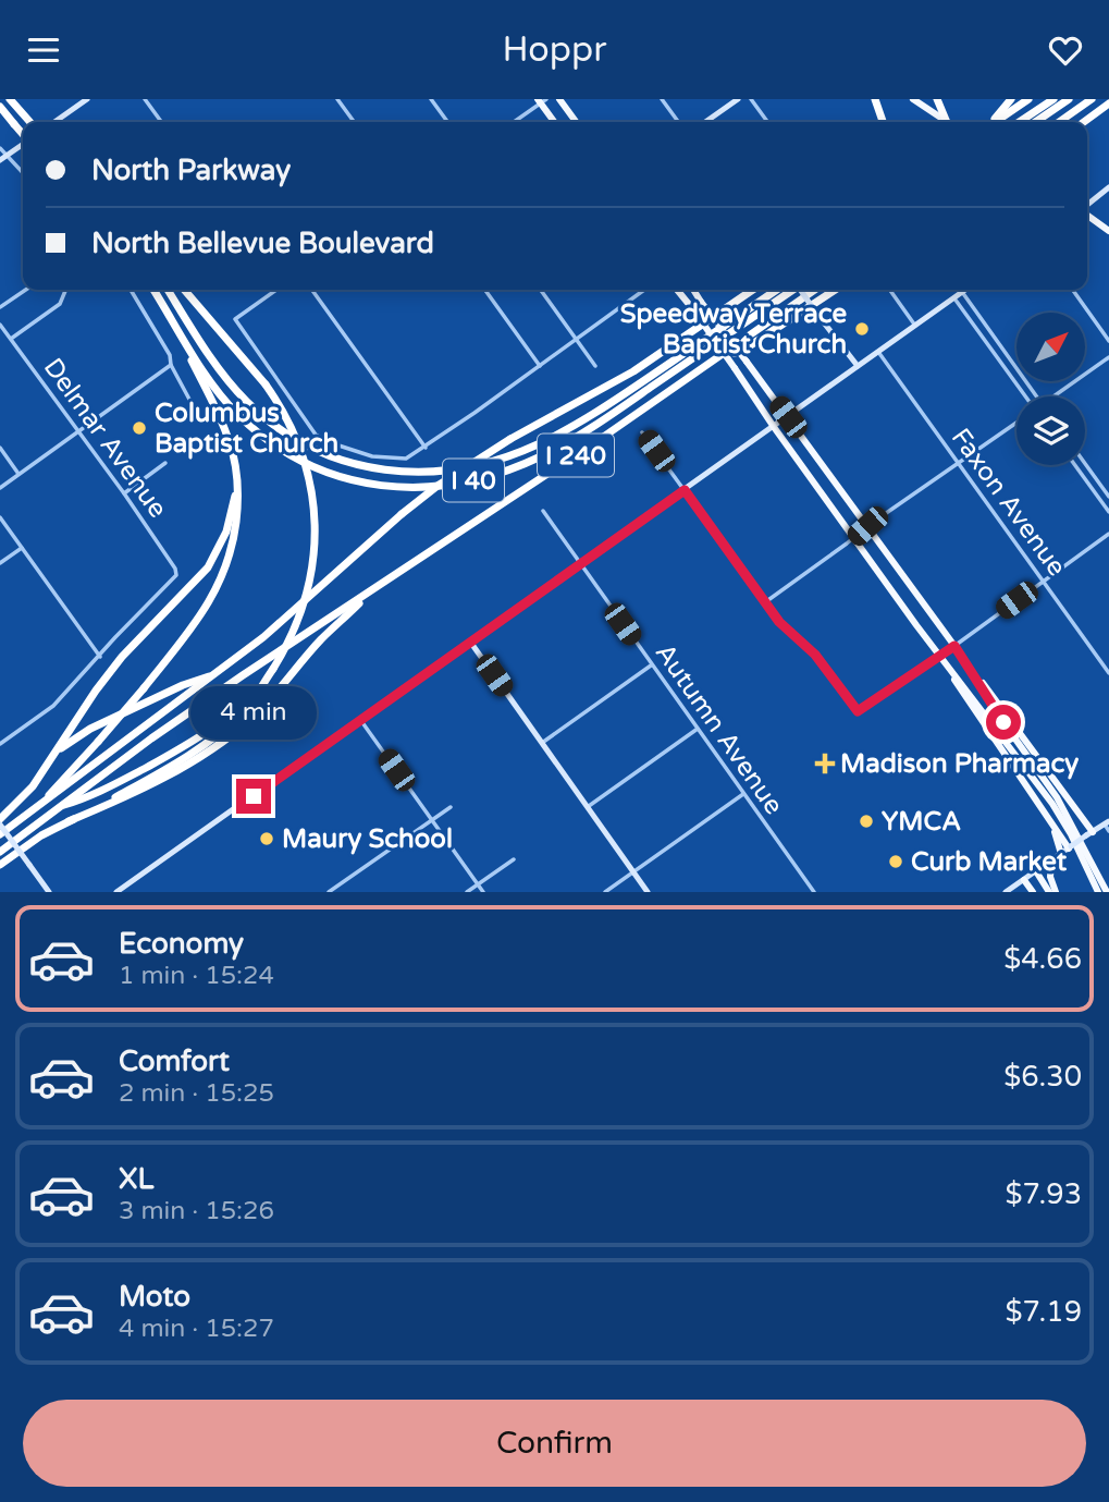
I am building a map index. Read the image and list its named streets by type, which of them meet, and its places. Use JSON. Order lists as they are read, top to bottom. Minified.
{"streets":{"highway":["I 240","I 40"],"street":["Delmar Avenue","Faxon Avenue","Autumn Avenue"]},"places":{"other":["Speedway Terrace Baptist Church","Columbus Baptist Church","YMCA","Maury School","Curb Market"],"health":["Madison Pharmacy"]},"north":"top right","page":{"header":"Hoppr","banner":["North Parkway","North Bellevue Boulevard"],"bubble":"4 min","list":[{"name":"Economy","note":"1 min · 15:24","value":"$4.66"},{"name":"Comfort","note":"2 min · 15:25","value":"$6.30"},{"name":"XL","note":"3 min · 15:26","value":"$7.93"},{"name":"Moto","note":"4 min · 15:27","value":"$7.19"}],"buttons":"Confirm"}}
